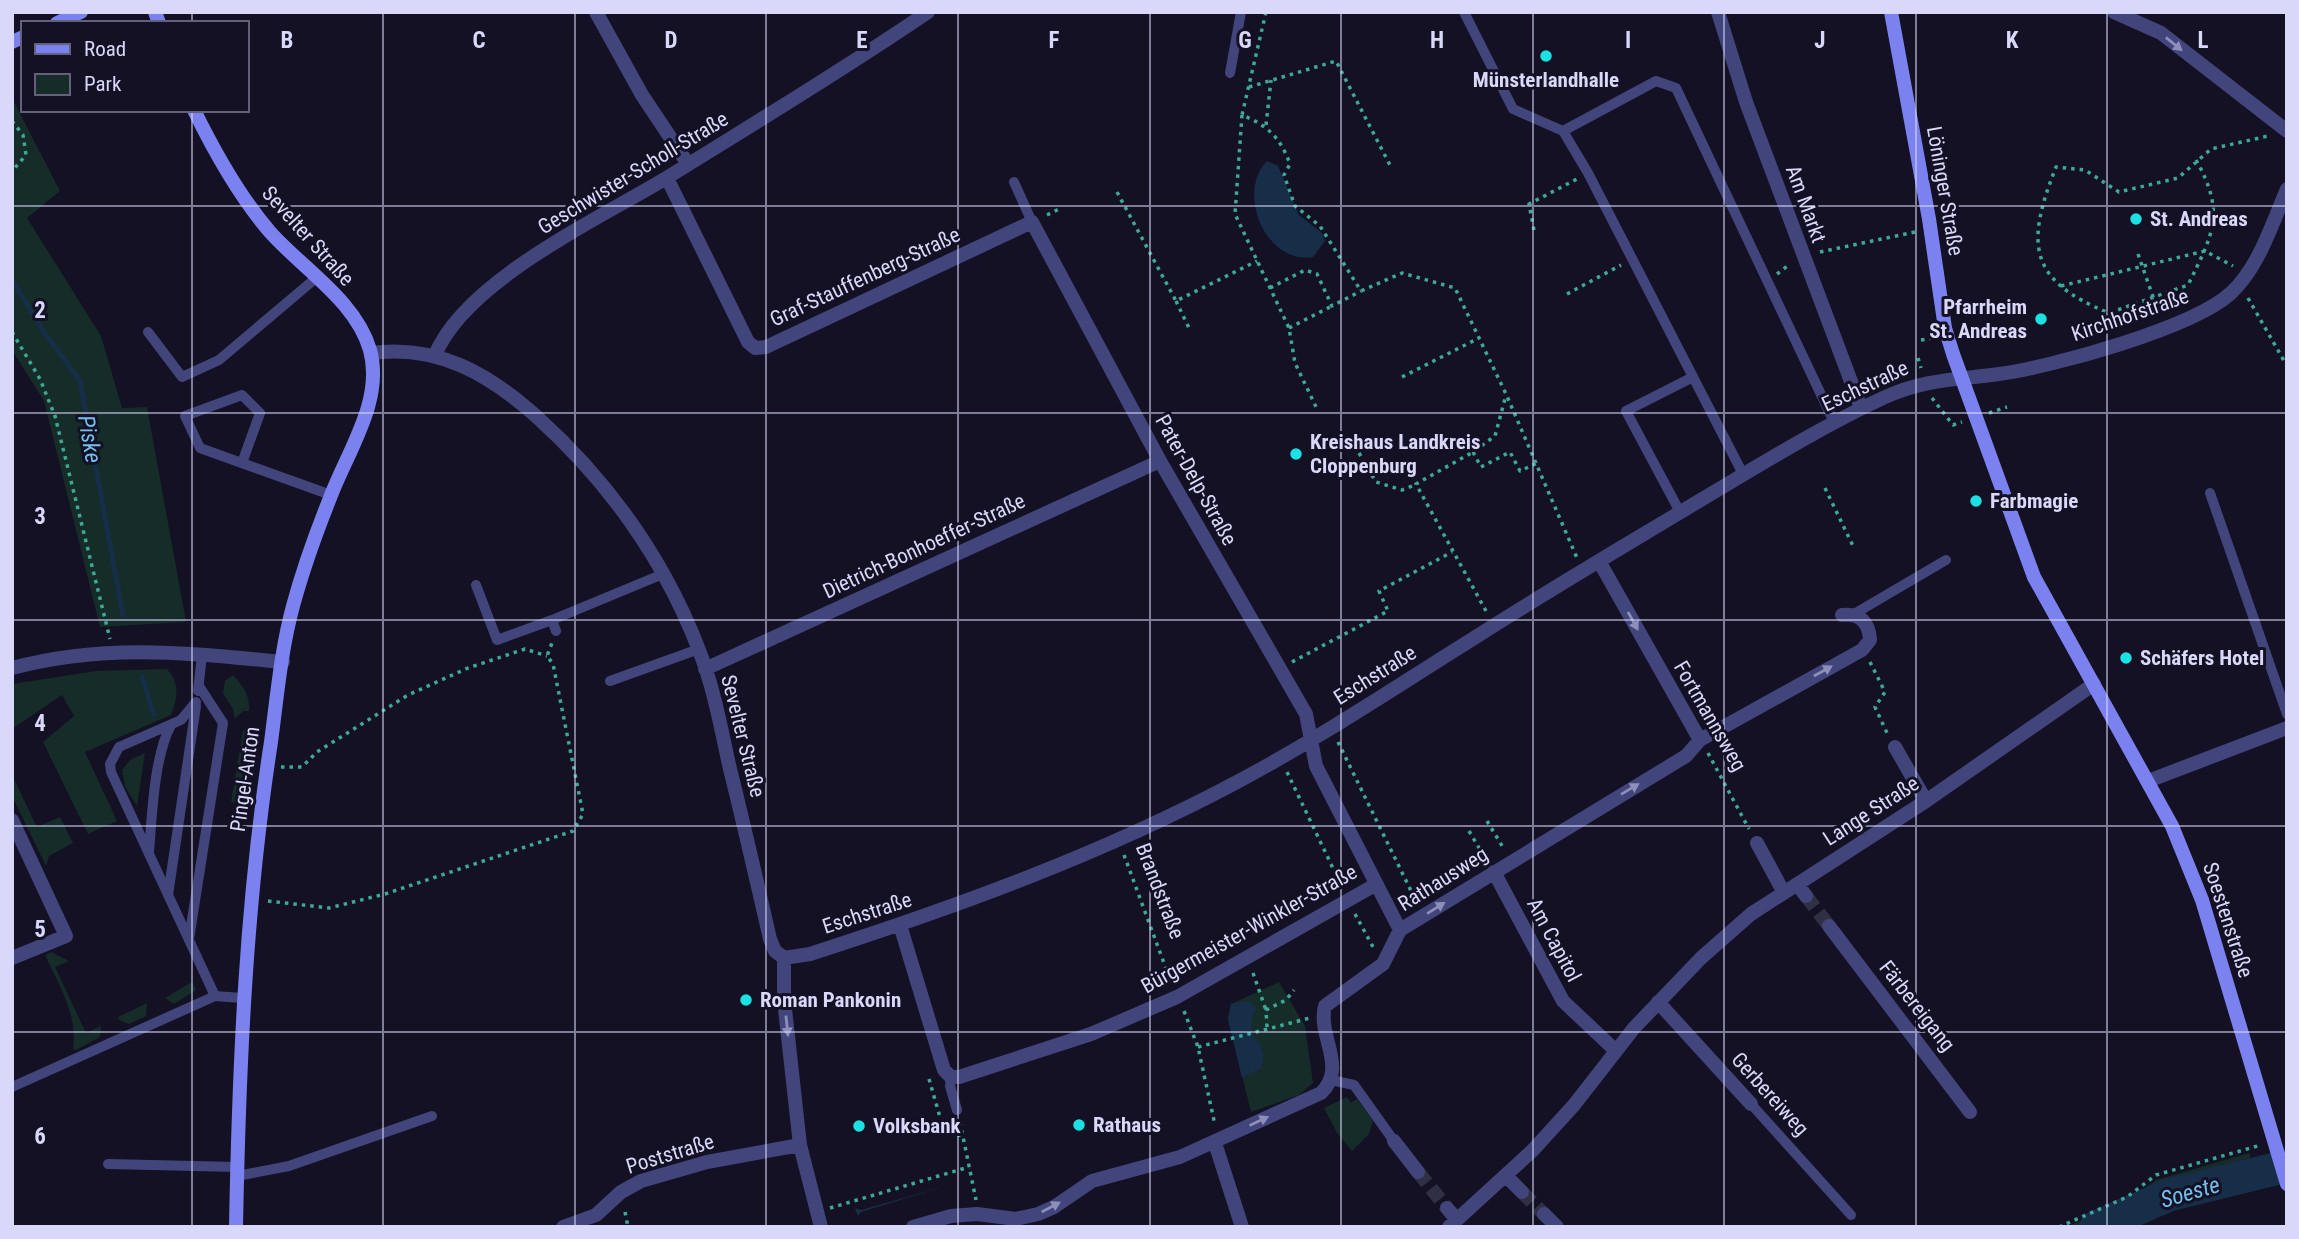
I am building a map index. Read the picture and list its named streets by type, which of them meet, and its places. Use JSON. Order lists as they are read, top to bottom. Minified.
{"streets":{"street":["Geschwister-Scholl-Straße","Löninger Straße","Am Markt","Sevelter Straße","Graf-Stauffenberg-Straße","Kirchhofstraße","Eschstraße","Pater-Delp-Straße","Dietrich-Bonhoeffer-Straße","Fortmannsweg","Pingel-Anton","Lange Straße","Rathausweg","Soestenstraße","Bürgermeister-Winkler-Straße","Am Capitol","Färbereigang","Gerbereiweg","Poststraße"],"path":["Brandstraße"]},"crossings":[["Geschwister-Scholl-Straße","Sevelter Straße"],["Geschwister-Scholl-Straße","Graf-Stauffenberg-Straße"],["Löninger Straße","Kirchhofstraße"],["Löninger Straße","Eschstraße"],["Am Markt","Eschstraße"],["Sevelter Straße","Eschstraße"],["Sevelter Straße","Dietrich-Bonhoeffer-Straße"],["Sevelter Straße","Pingel-Anton"],["Graf-Stauffenberg-Straße","Pater-Delp-Straße"],["Kirchhofstraße","Eschstraße"],["Eschstraße","Pater-Delp-Straße"],["Eschstraße","Fortmannsweg"],["Eschstraße","Brandstraße"],["Eschstraße","Bürgermeister-Winkler-Straße"],["Pater-Delp-Straße","Dietrich-Bonhoeffer-Straße"],["Pater-Delp-Straße","Bürgermeister-Winkler-Straße"],["Fortmannsweg","Rathausweg"],["Lange Straße","Soestenstraße"],["Lange Straße","Am Capitol"],["Lange Straße","Gerbereiweg"],["Rathausweg","Am Capitol"],["Brandstraße","Bürgermeister-Winkler-Straße"]],"one_way":["Fortmannsweg","Rathausweg"],"water":["Piske","Soeste"],"places":["Münsterlandhalle","St. Andreas","Pfarrheim St. Andreas","Kreishaus Landkreis Cloppenburg","Farbmagie","Schäfers Hotel","Roman Pankonin","Rathaus","Volksbank"],"legend":["Road","Park"],"grid":{"columns":["B","C","D","E","F","G","H","I","J","K","L"],"rows":["2","3","4","5","6"]}}
